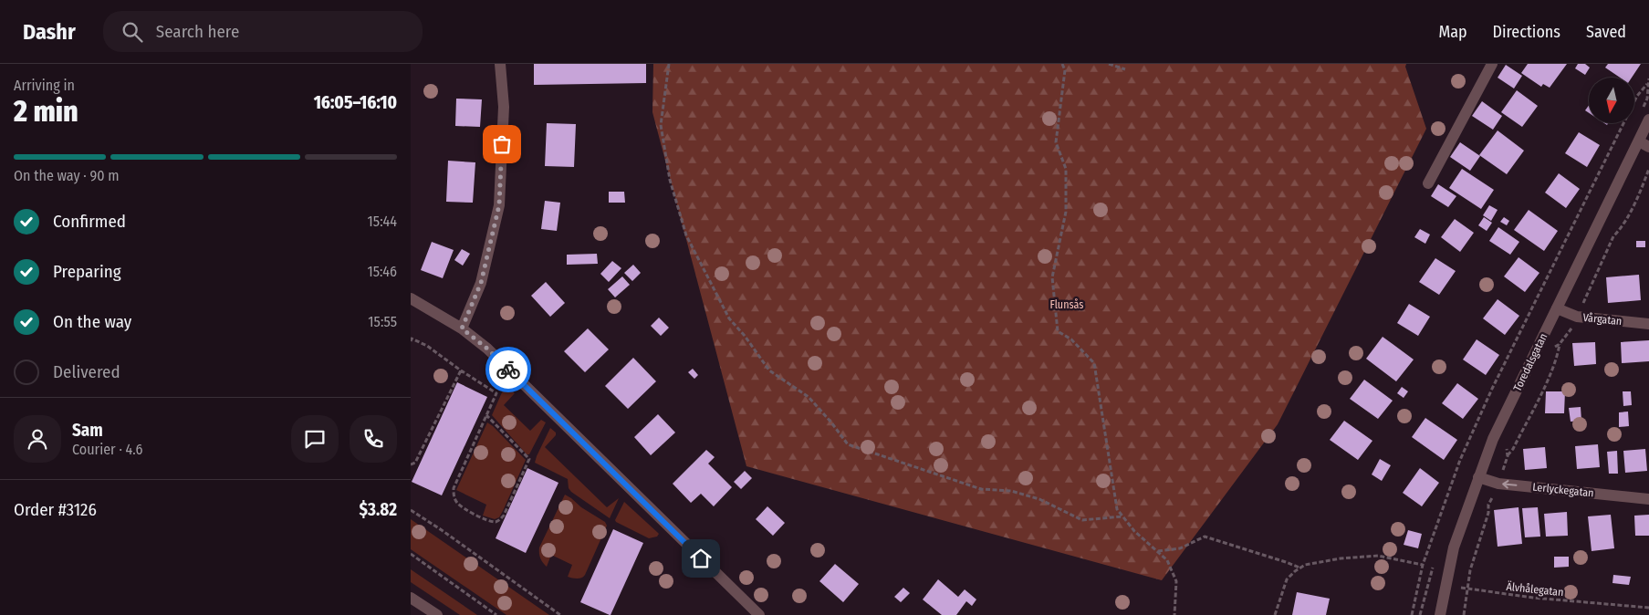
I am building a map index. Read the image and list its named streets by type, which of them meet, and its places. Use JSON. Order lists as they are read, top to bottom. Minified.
{"streets":{"street":["Vårgatan","Toredalsgatan","Lerlyckegatan"],"path":["Älvhålegatan"]},"crossings":[["Vårgatan","Toredalsgatan"],["Toredalsgatan","Lerlyckegatan"],["Toredalsgatan","Älvhålegatan"]],"one_way":["Lerlyckegatan"],"parks":["Flunsås"],"north":"bottom","page":{"header":"Dashr","search":"Search here","nav":["Map","Directions","Saved"],"heading":["2 min","Arriving in","16:05–16:10"],"panel":["Sam","Courier · 4.6","Order #3126","$3.82"],"bar":"On the way · 90 m","list":[["Confirmed","15:44"],["Preparing","15:46"],["On the way","15:55"],"Delivered"]}}
